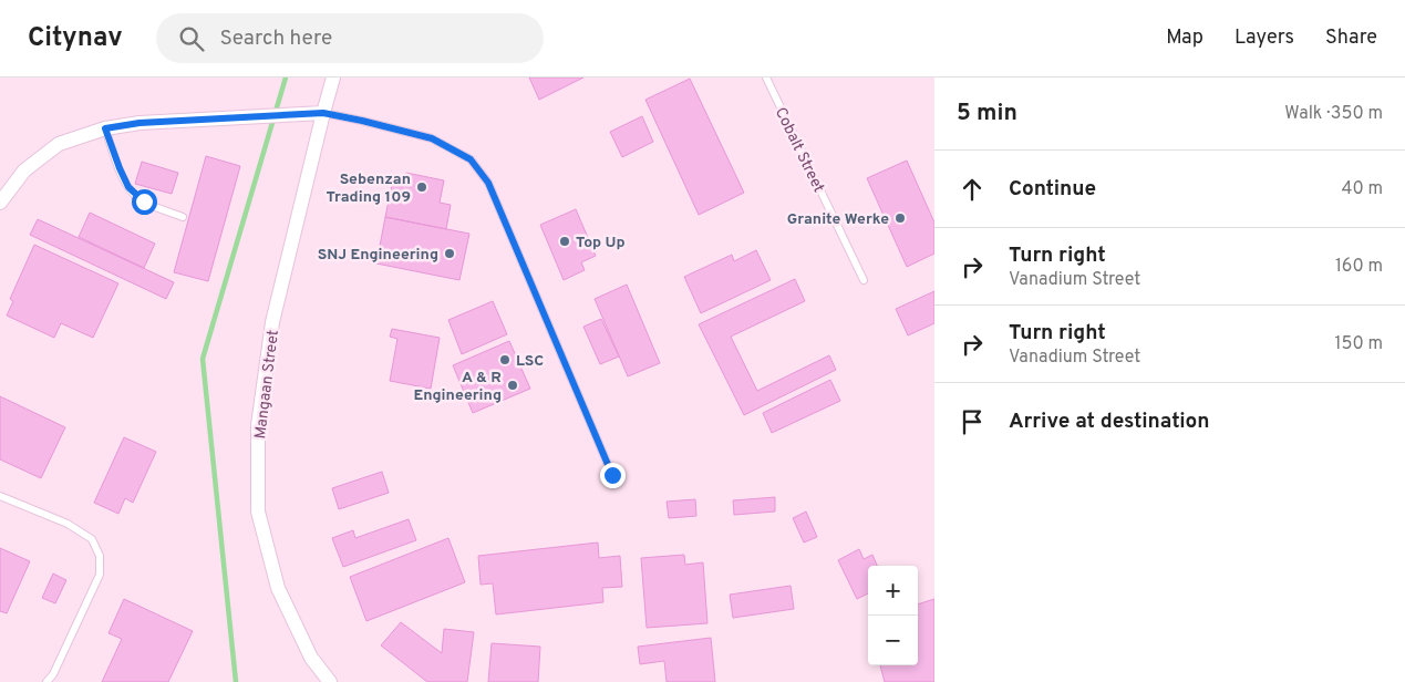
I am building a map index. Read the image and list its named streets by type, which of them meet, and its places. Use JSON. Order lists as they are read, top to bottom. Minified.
{"streets":{"street":["Mangaan Street"],"lane":["Cobalt Street"]},"places":["Sebenzan Trading 109","Granite Werke","Top Up","SNJ Engineering","LSC","A & R Engineering"],"page":{"header":"Citynav","search":"Search here","nav":["Map","Layers","Share"],"heading":["5 min","Walk · 350 m"],"list":[["Continue","40 m"],["Turn right","Vanadium Street","160 m"],["Turn right","Vanadium Street","150 m"],"Arrive at destination"],"map_buttons":["+","−"]}}
